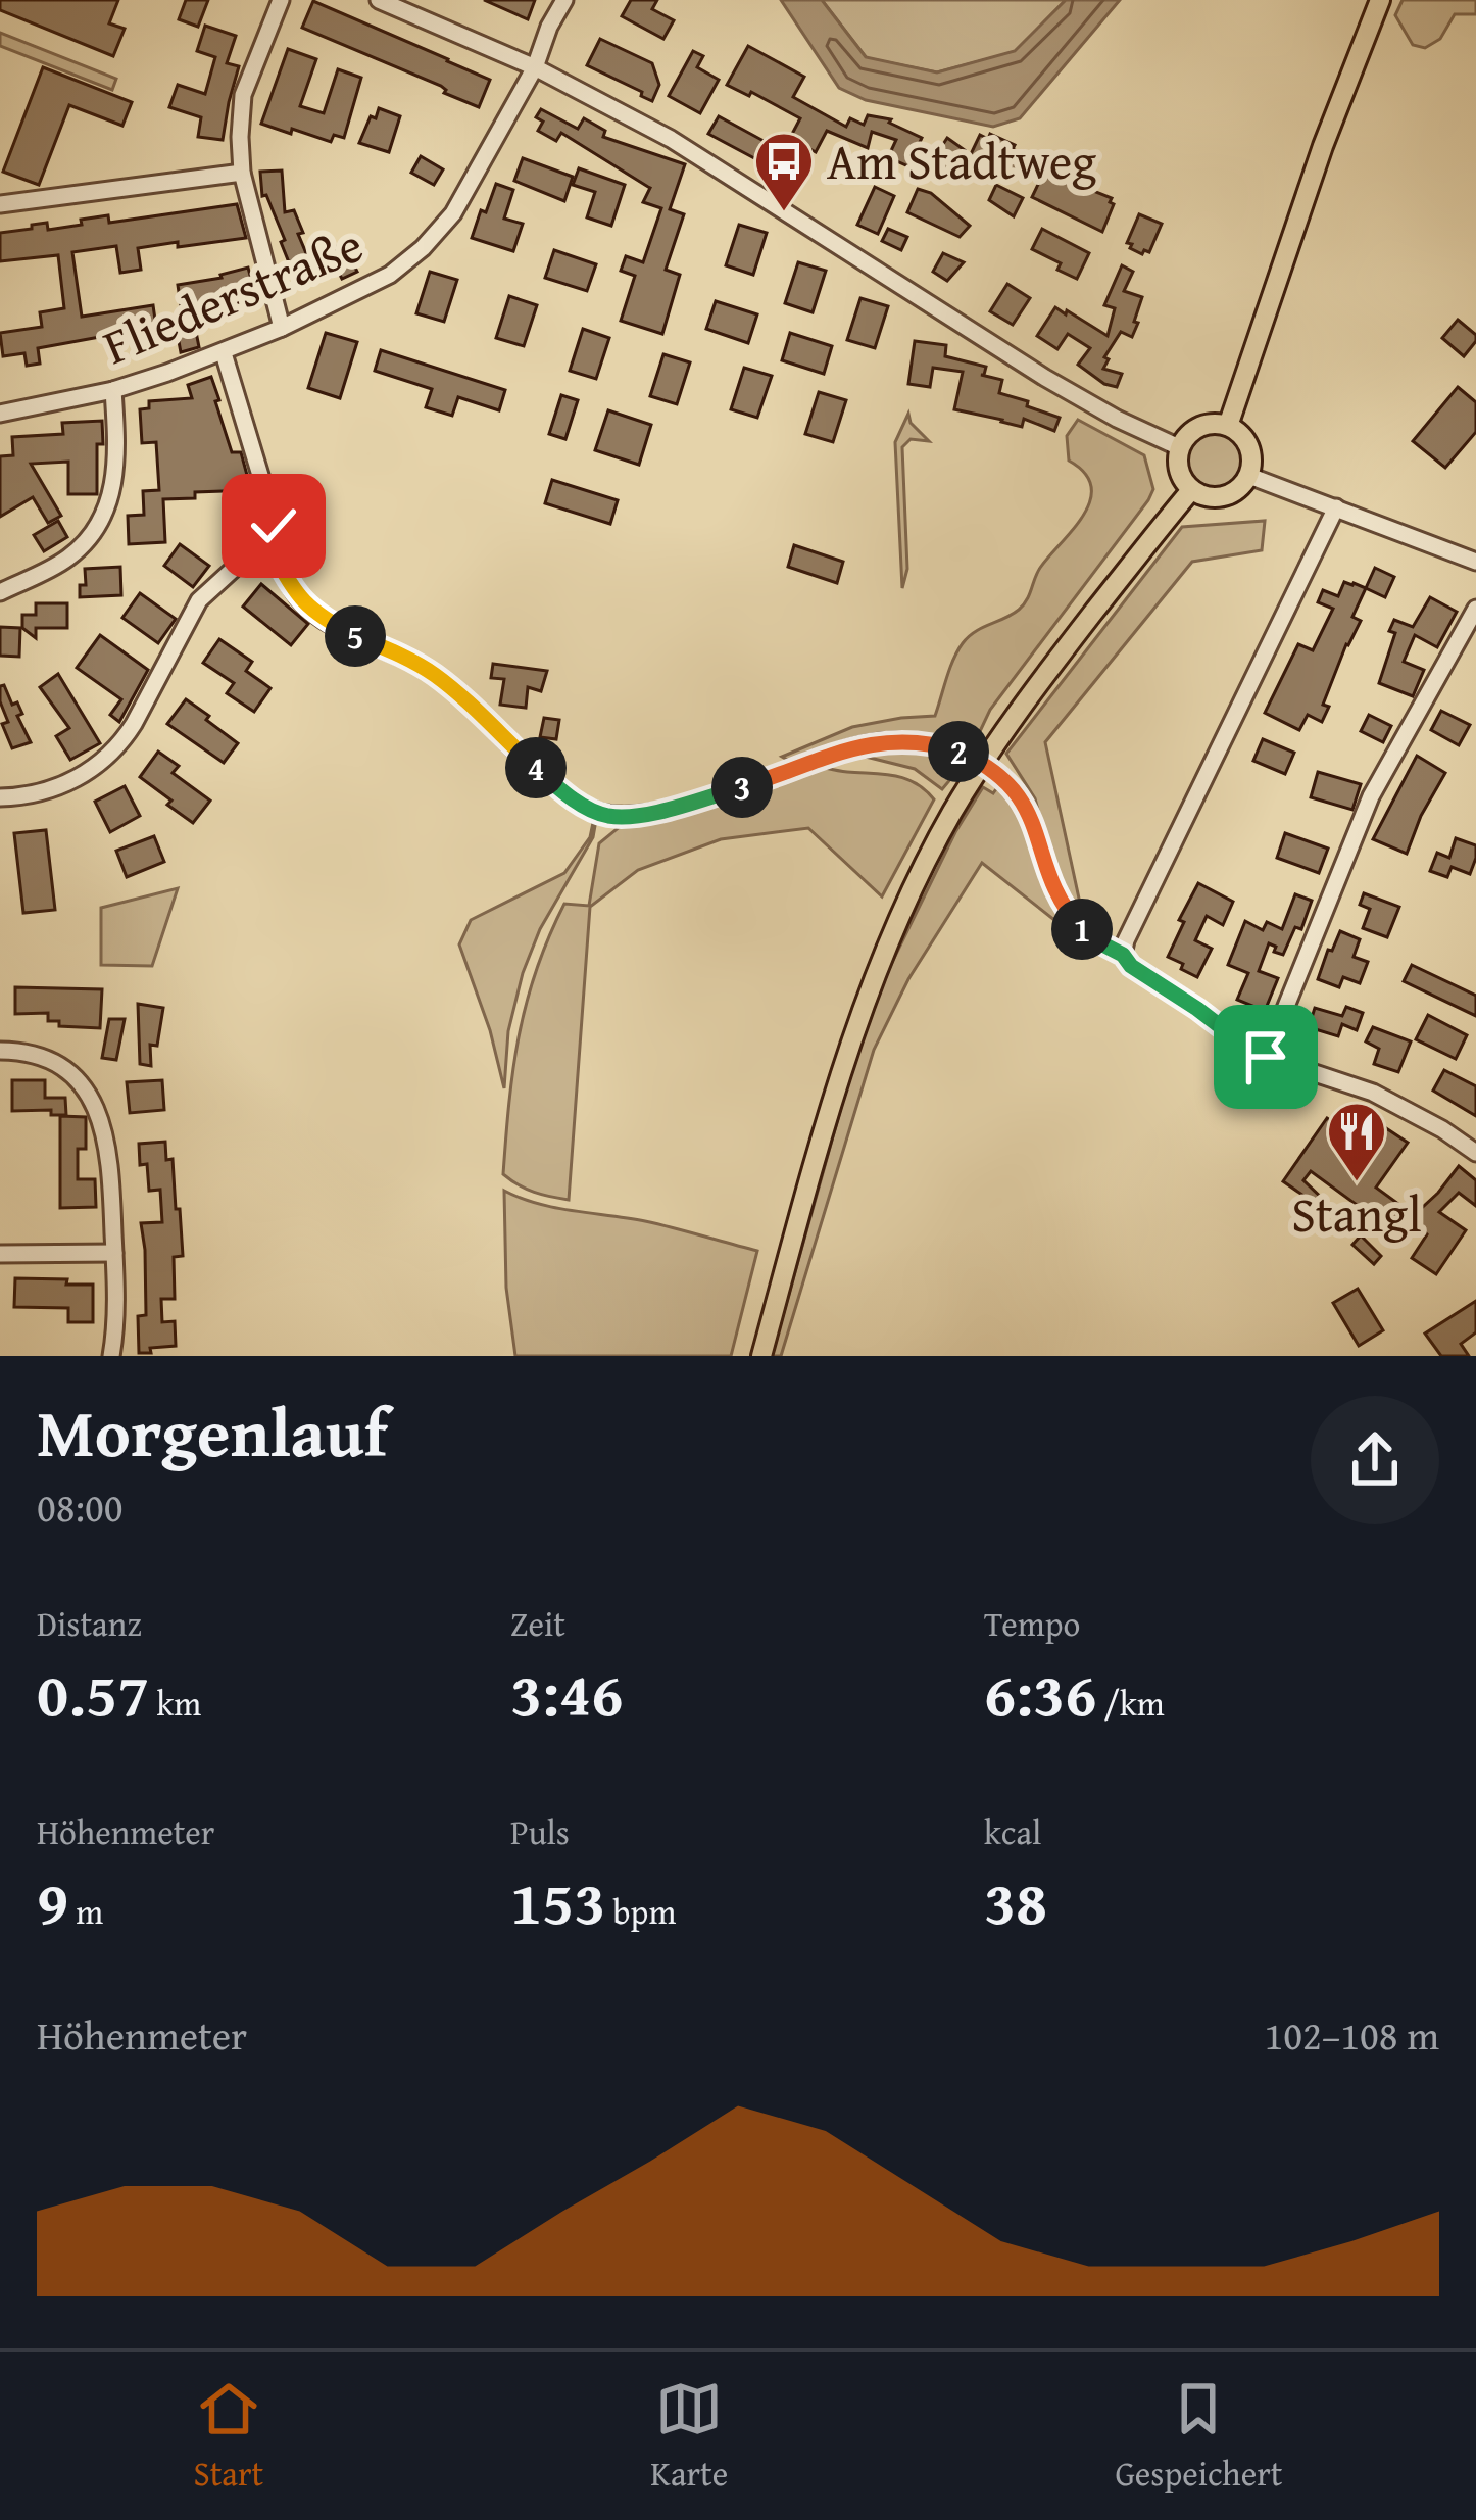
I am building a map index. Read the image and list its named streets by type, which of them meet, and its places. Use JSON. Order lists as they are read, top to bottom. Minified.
{"streets":{"street":["Fliederstraße"]},"places":{"bus stop":["Am Stadtweg"],"restaurant":["Stangl"]},"page":{"pins":["5","2","4","3","1"],"heading":["Morgenlauf","08:00"],"stats":[["Distanz","0.57 km"],["Zeit","3:46"],["Tempo","6:36 /km"],["Höhenmeter","9 m"],["Puls","153 bpm"],["kcal","38"]],"chart":["Höhenmeter","102–108 m"],"tabs":["Start","Karte","Gespeichert"]}}
